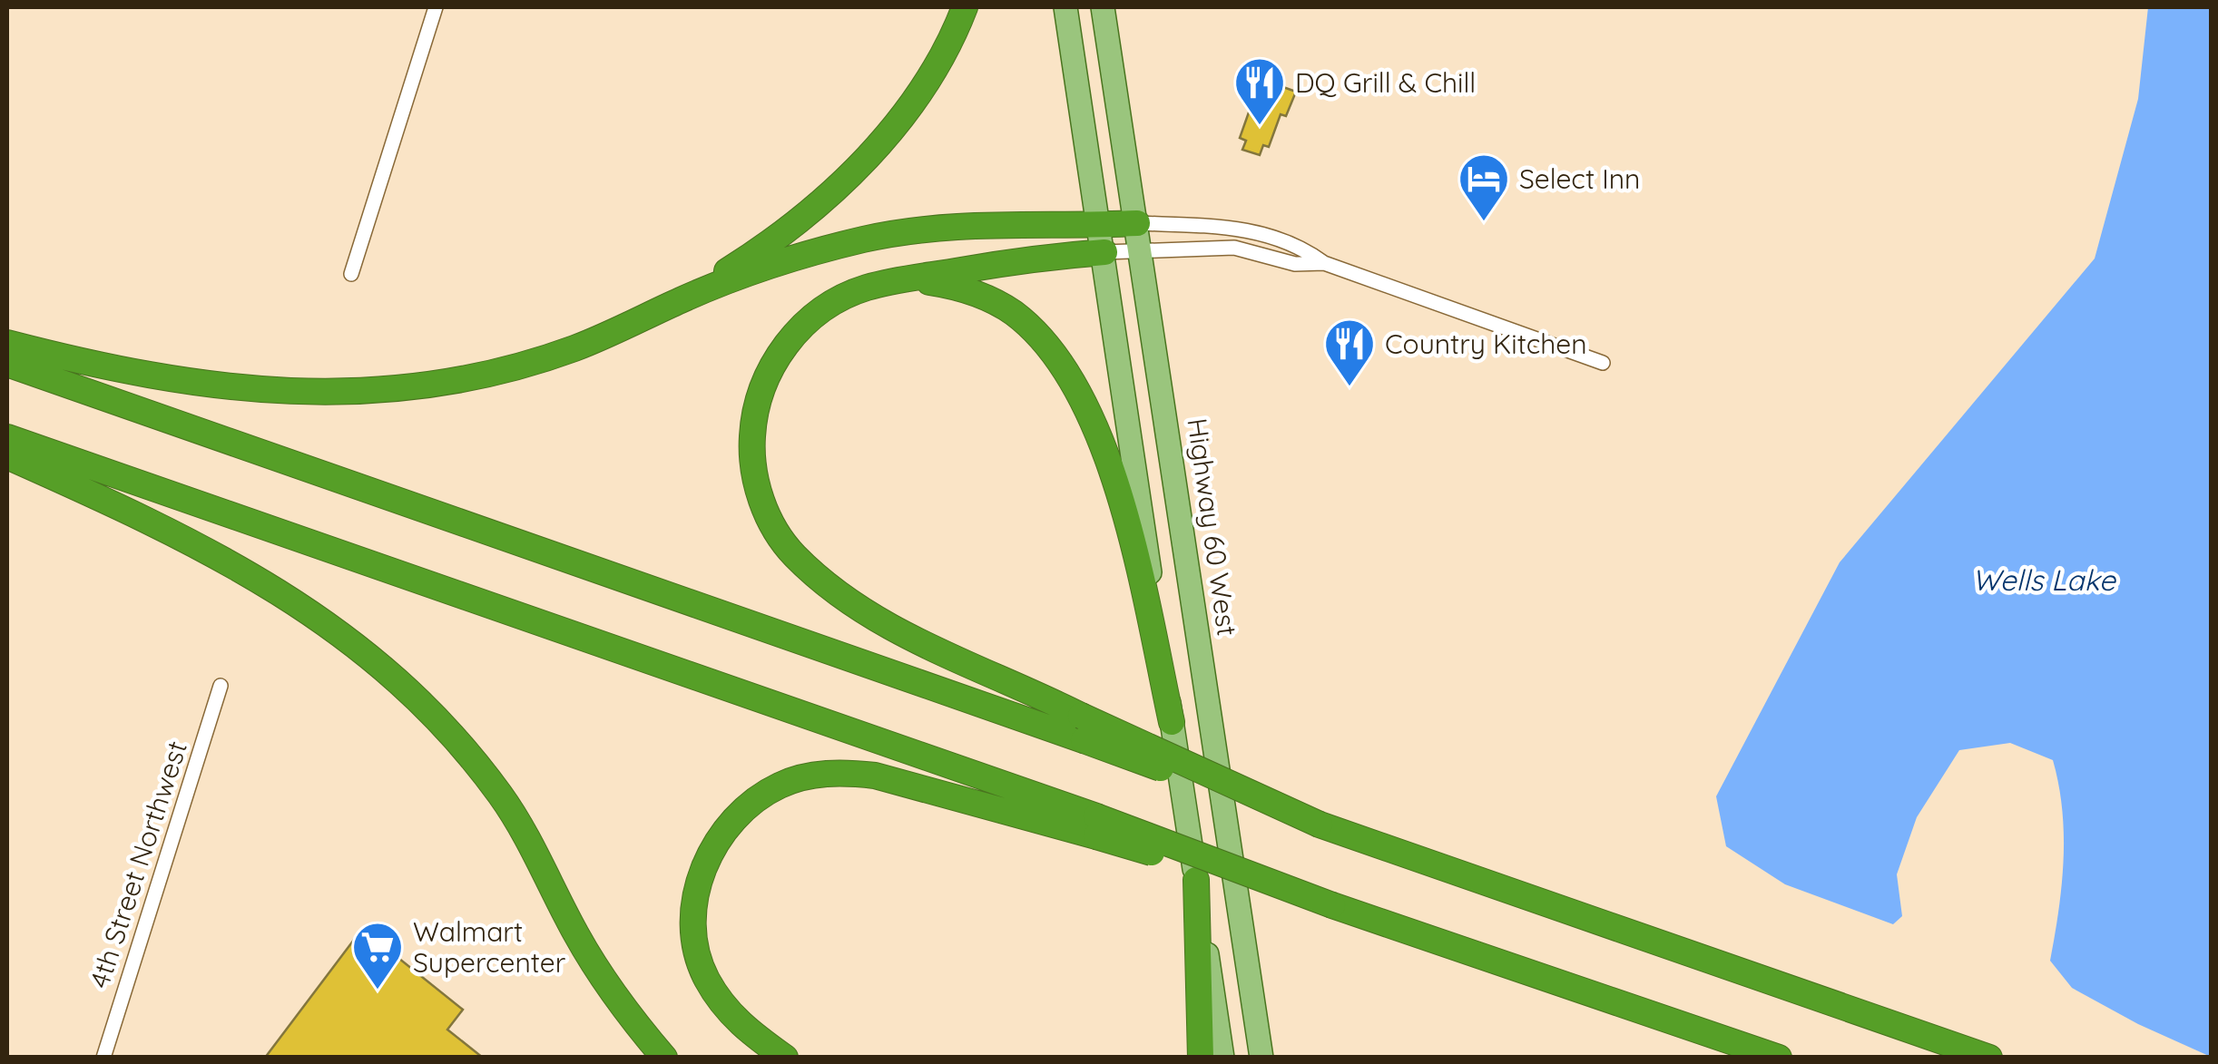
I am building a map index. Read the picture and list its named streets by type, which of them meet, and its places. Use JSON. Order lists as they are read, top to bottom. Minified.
{"streets":{"main road":["Highway 60 West"],"street":["4th Street Northwest"]},"water":["Wells Lake"],"places":{"restaurant":["DQ Grill & Chill","Country Kitchen"],"hotel":["Select Inn"],"supermarket":["Walmart Supercenter"]}}
